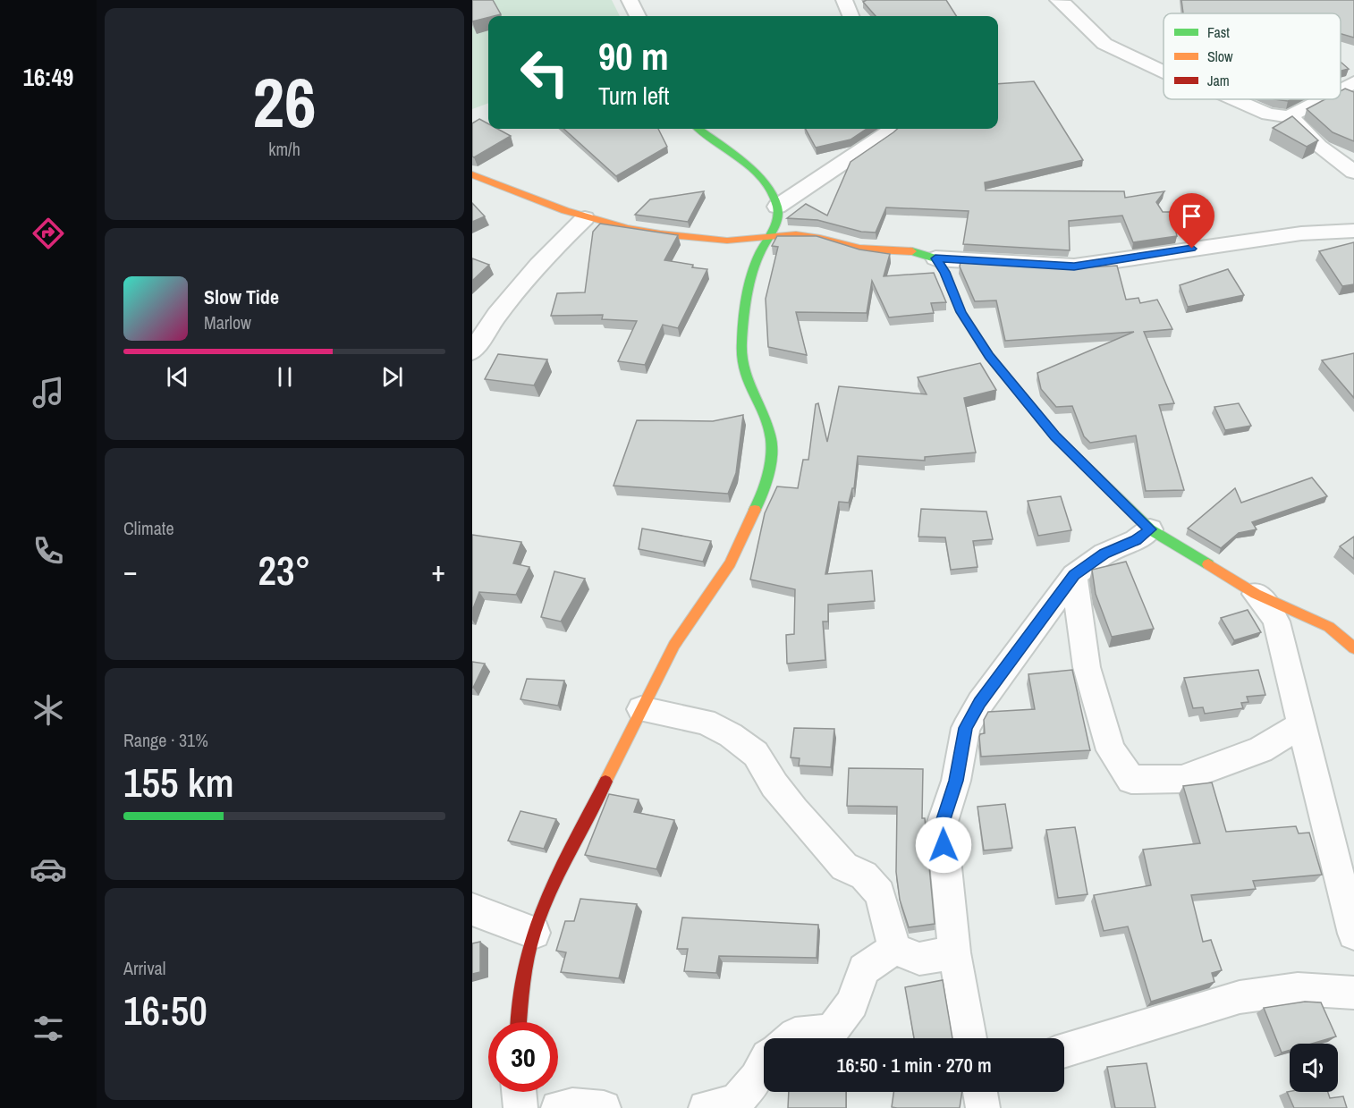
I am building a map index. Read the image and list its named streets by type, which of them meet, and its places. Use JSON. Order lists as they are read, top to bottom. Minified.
{"legend":["Fast","Slow","Jam"],"page":{"tabs":"16:49","tile":[["26","km/h"],"Climate",["Range · 31%","155 km"],["Arrival","16:50"]],"turn":["90 m","Turn left"],"song":["Slow Tide","Marlow"],"heat":["−","23°","+"],"limit":"30","trip":"16:50 · 1 min · 270 m"}}
